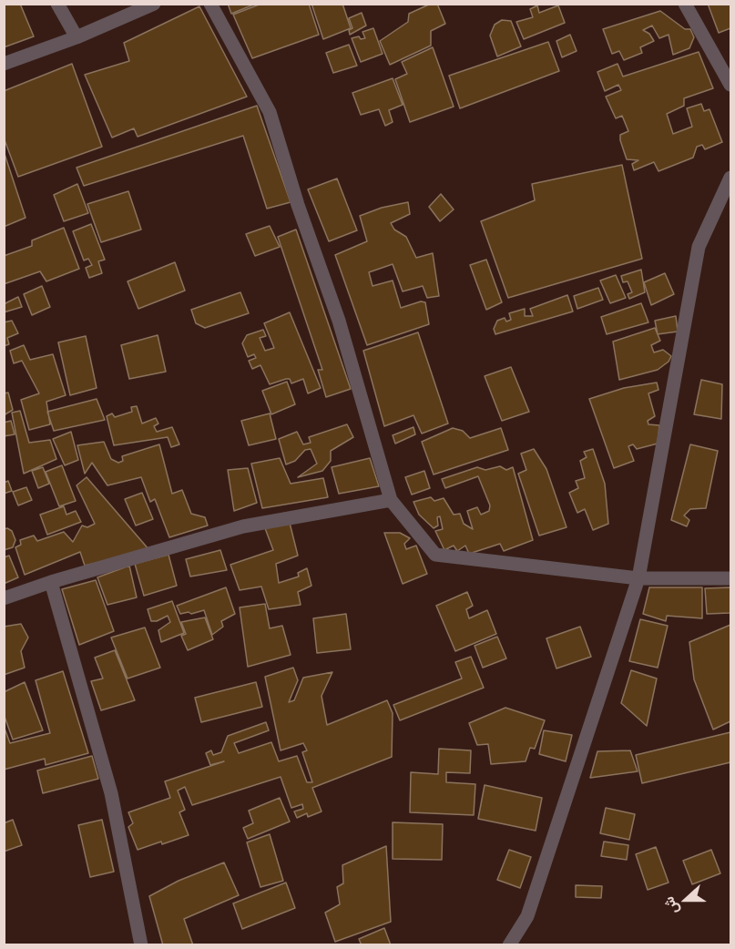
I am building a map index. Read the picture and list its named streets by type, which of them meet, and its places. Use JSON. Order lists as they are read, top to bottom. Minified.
{"north":"left"}
